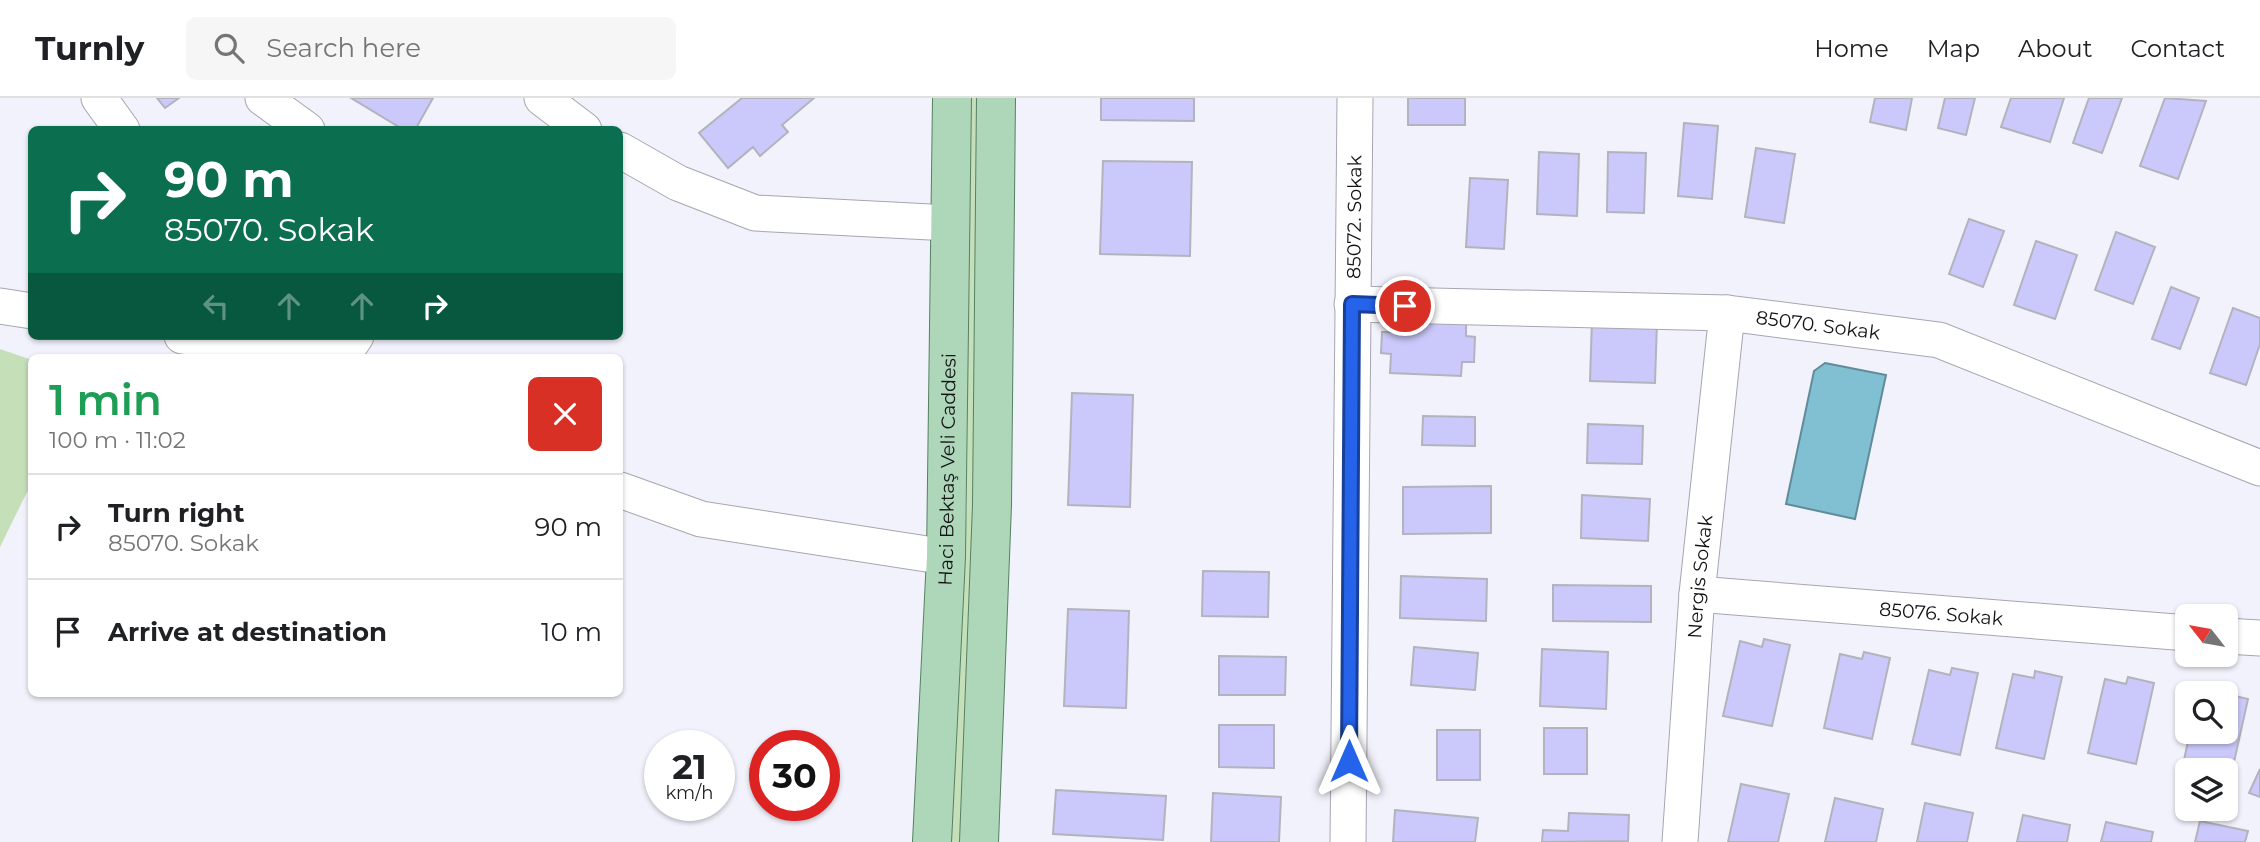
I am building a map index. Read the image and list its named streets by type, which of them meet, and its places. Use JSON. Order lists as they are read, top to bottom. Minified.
{"streets":{"main road":["Haci Bektaş Veli Caddesi"],"street":["85072. Sokak","85070. Sokak","Nergis Sokak","85076. Sokak"]},"crossings":[["85072. Sokak","85070. Sokak"],["85070. Sokak","Nergis Sokak"],["Nergis Sokak","85076. Sokak"]],"north":"top left","page":{"header":"Turnly","search":"Search here","nav":["Home","Map","About","Contact"],"turn":["90 m","85070. Sokak"],"heading":["1 min","100 m · 11:02"],"list":[{"name":"Turn right","note":"85070. Sokak","value":"90 m"},{"name":"Arrive at destination","value":"10 m"}],"speed":"21 km/h","limit":"30"}}
